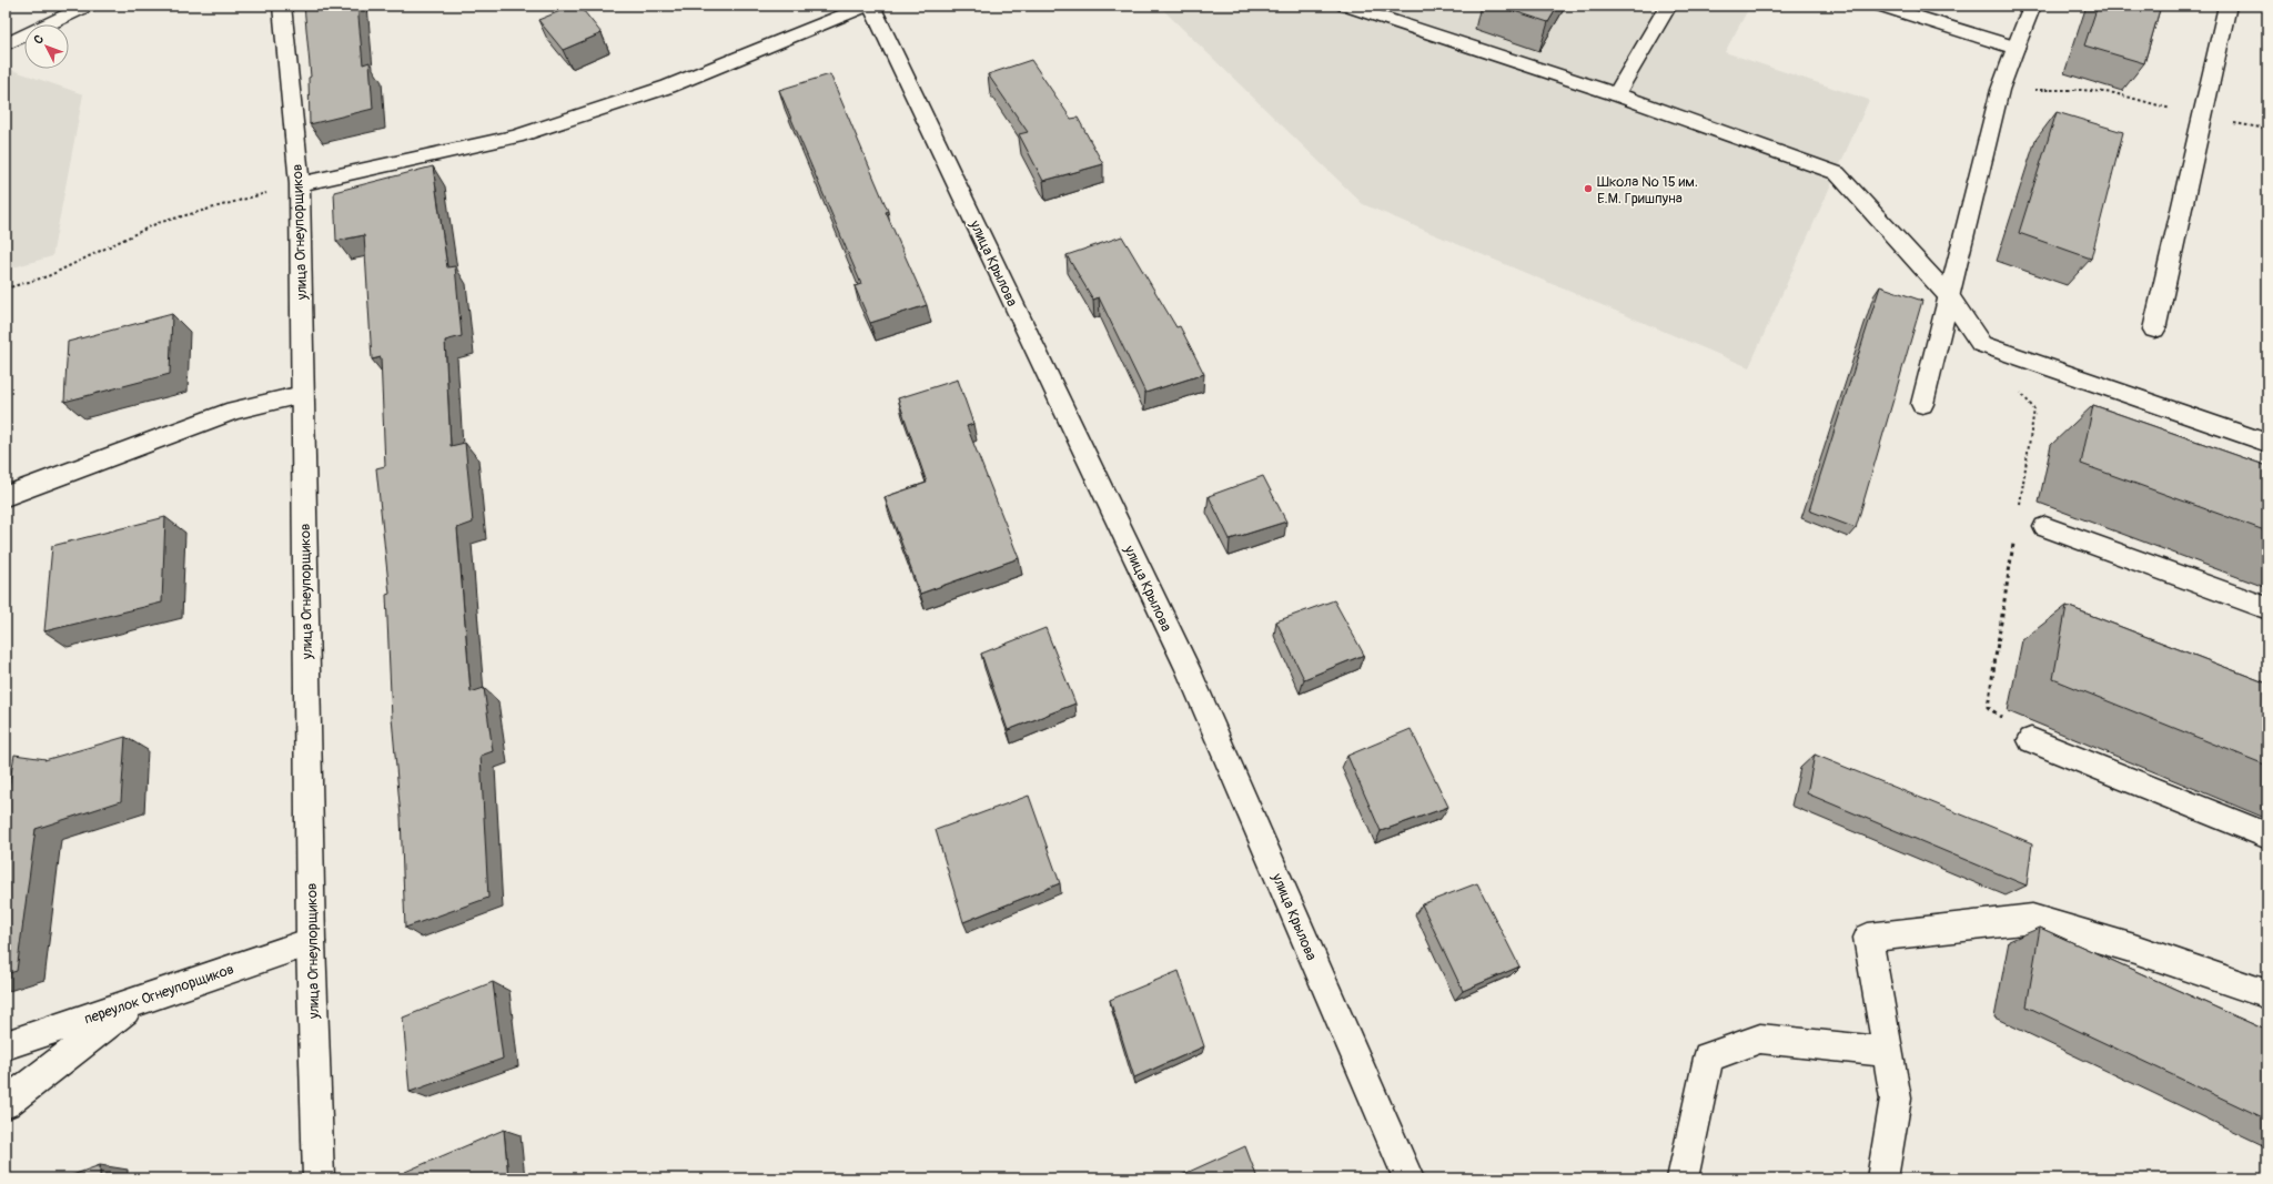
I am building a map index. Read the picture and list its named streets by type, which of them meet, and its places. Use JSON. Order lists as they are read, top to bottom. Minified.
{"streets":{"street":["улица Огнеупорщиков","улица Крылова","переулок Огнеупорщиков"]},"crossings":[["улица Огнеупорщиков","переулок Огнеупорщиков"]],"places":["Школа № 15 им. Е.М. Гришпуна"],"north":"top left"}
